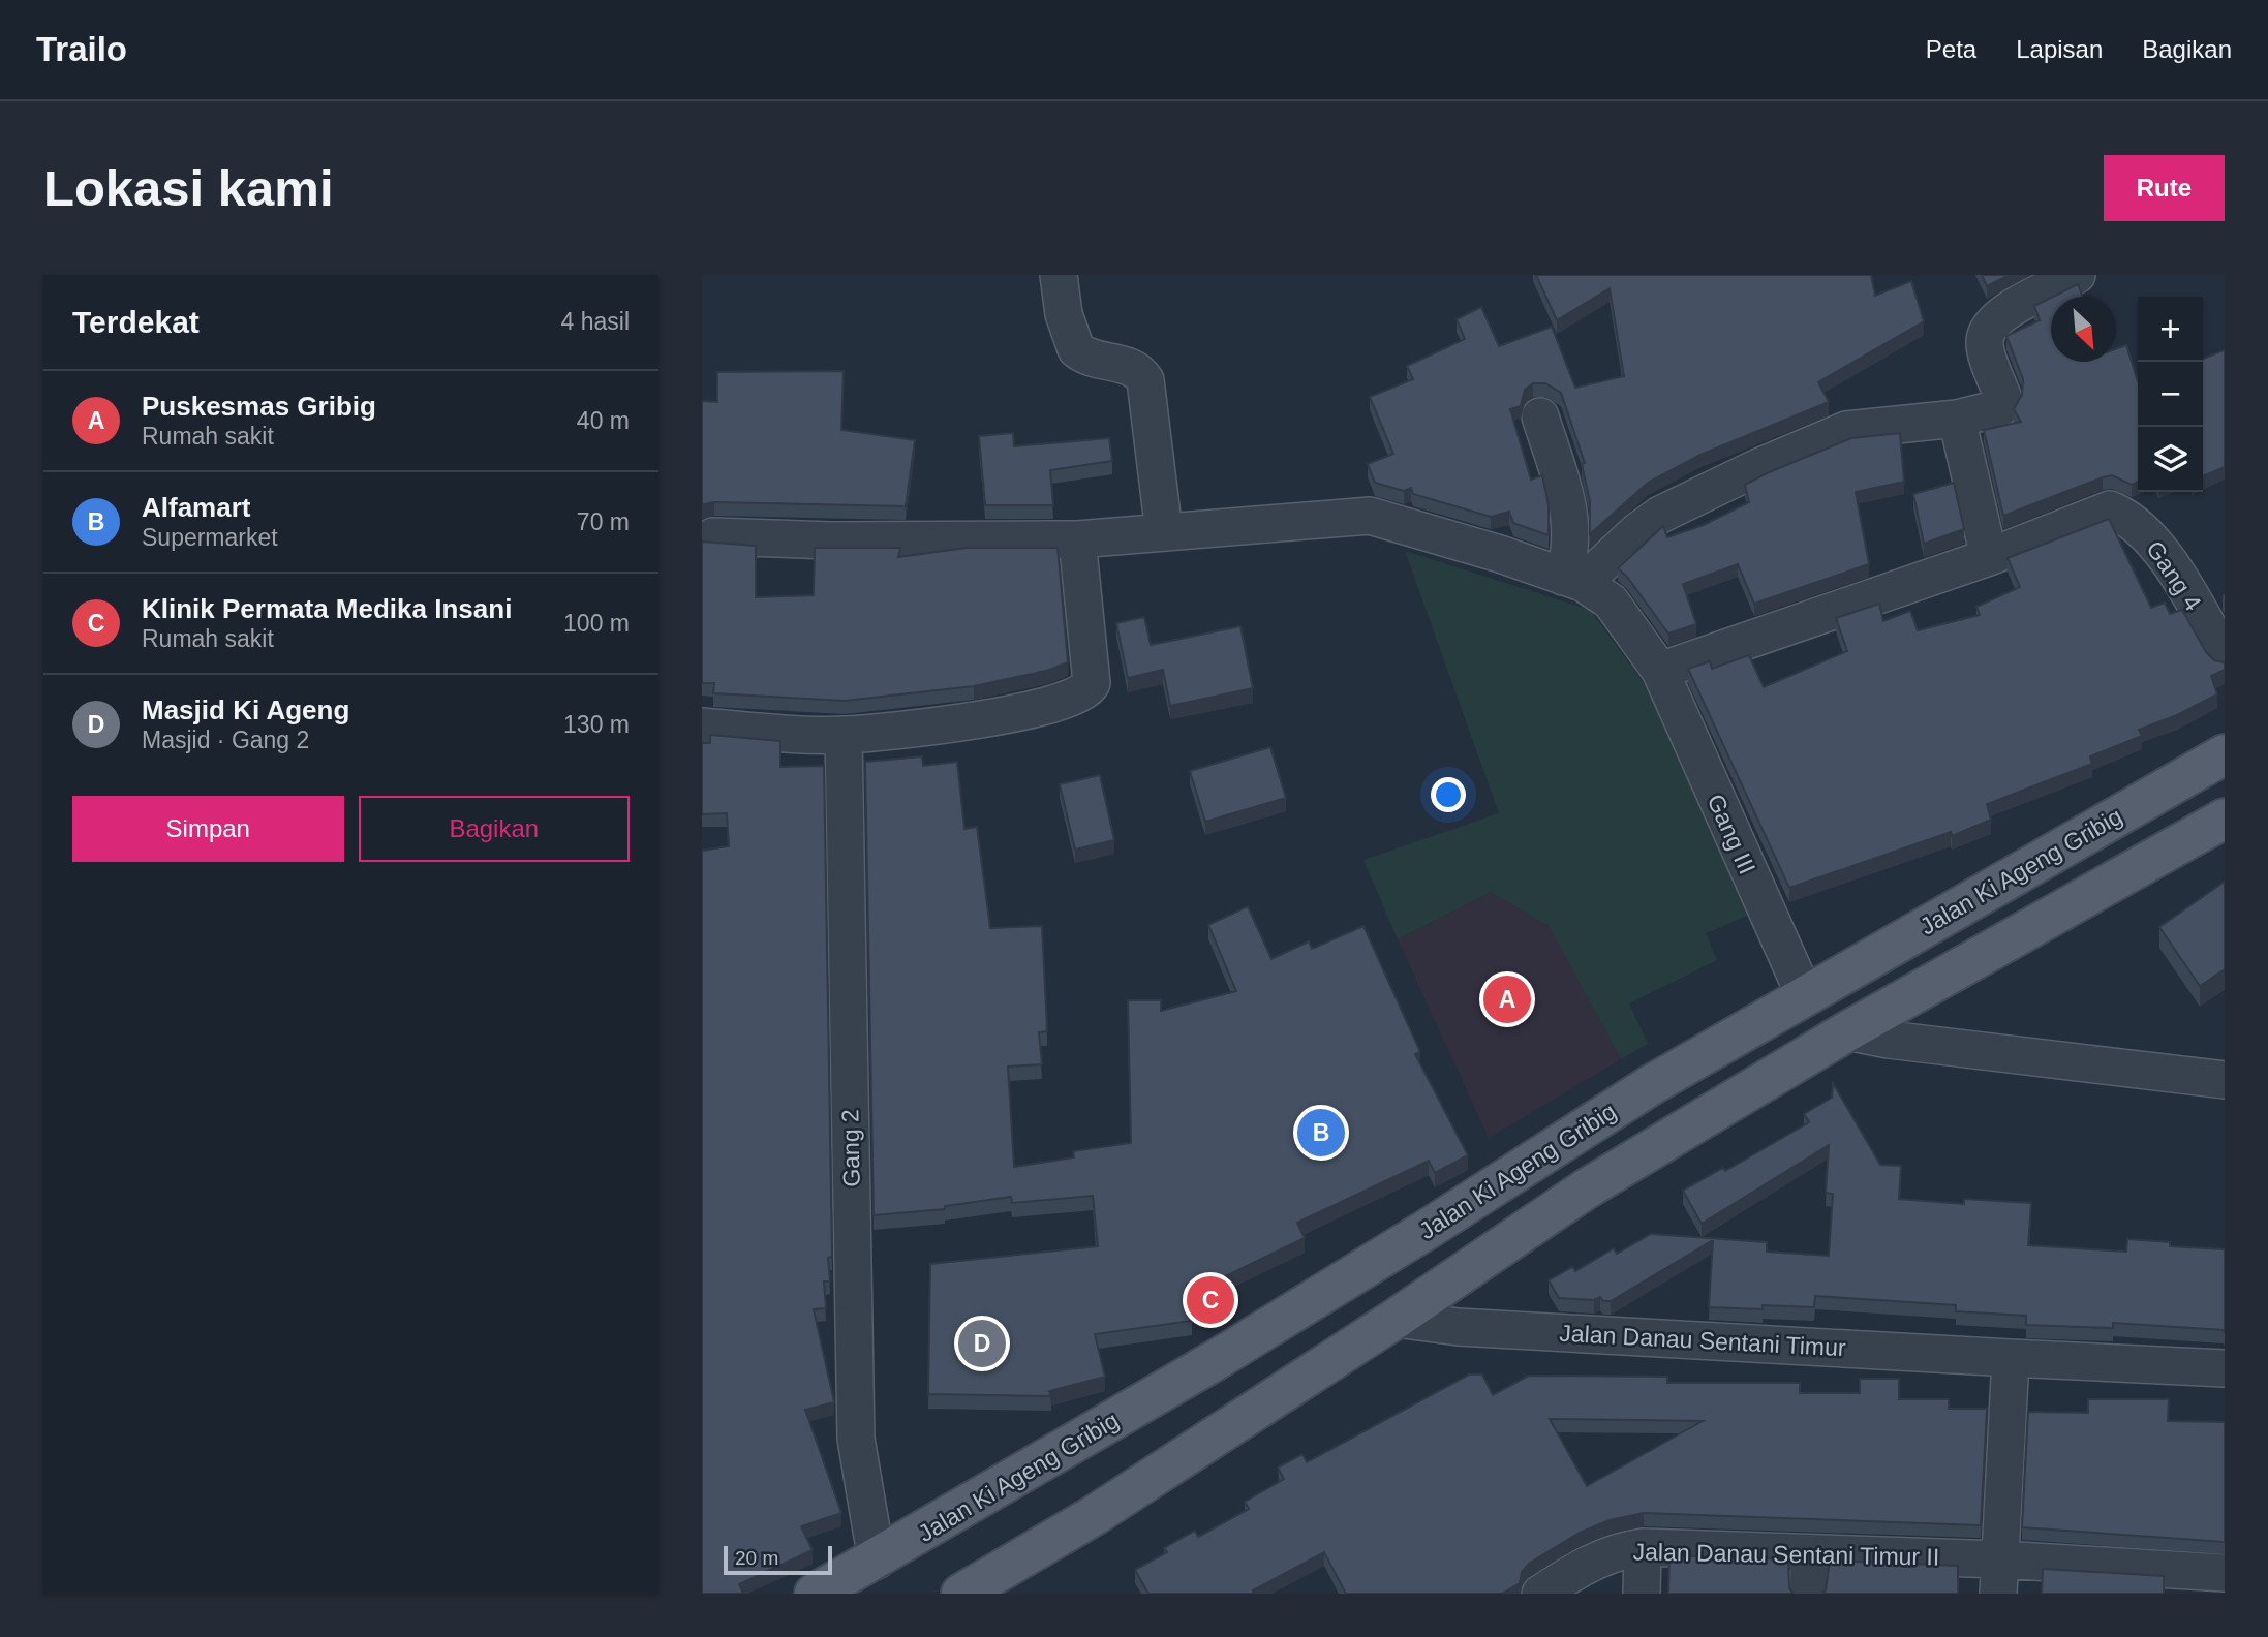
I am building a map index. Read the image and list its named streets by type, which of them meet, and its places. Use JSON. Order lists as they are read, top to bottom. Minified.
{"streets":{"main road":["Jalan Ki Ageng Gribig"],"street":["Gang 4","Gang III","Gang 2","Jalan Danau Sentani Timur","Jalan Danau Sentani Timur II"]},"crossings":[["Gang III","Jalan Ki Ageng Gribig"],["Jalan Ki Ageng Gribig","Gang 2"]],"scale_bar":"20 m","north":"bottom right","page":{"header":"Trailo","nav":["Peta","Lapisan","Bagikan"],"buttons":["Rute",["Simpan","Bagikan"]],"title":"Lokasi kami","heading":["Terdekat","4 hasil"],"map_buttons":["+","−"],"list":[{"mark":"A","name":"Puskesmas Gribig","note":"Rumah sakit","value":"40 m"},{"mark":"B","name":"Alfamart","note":"Supermarket","value":"70 m"},{"mark":"C","name":"Klinik Permata Medika Insani","note":"Rumah sakit","value":"100 m"},{"mark":"D","name":"Masjid Ki Ageng","note":"Masjid · Gang 2","value":"130 m"}],"pins":["A","B","C","D"],"scale":"20 m"}}
